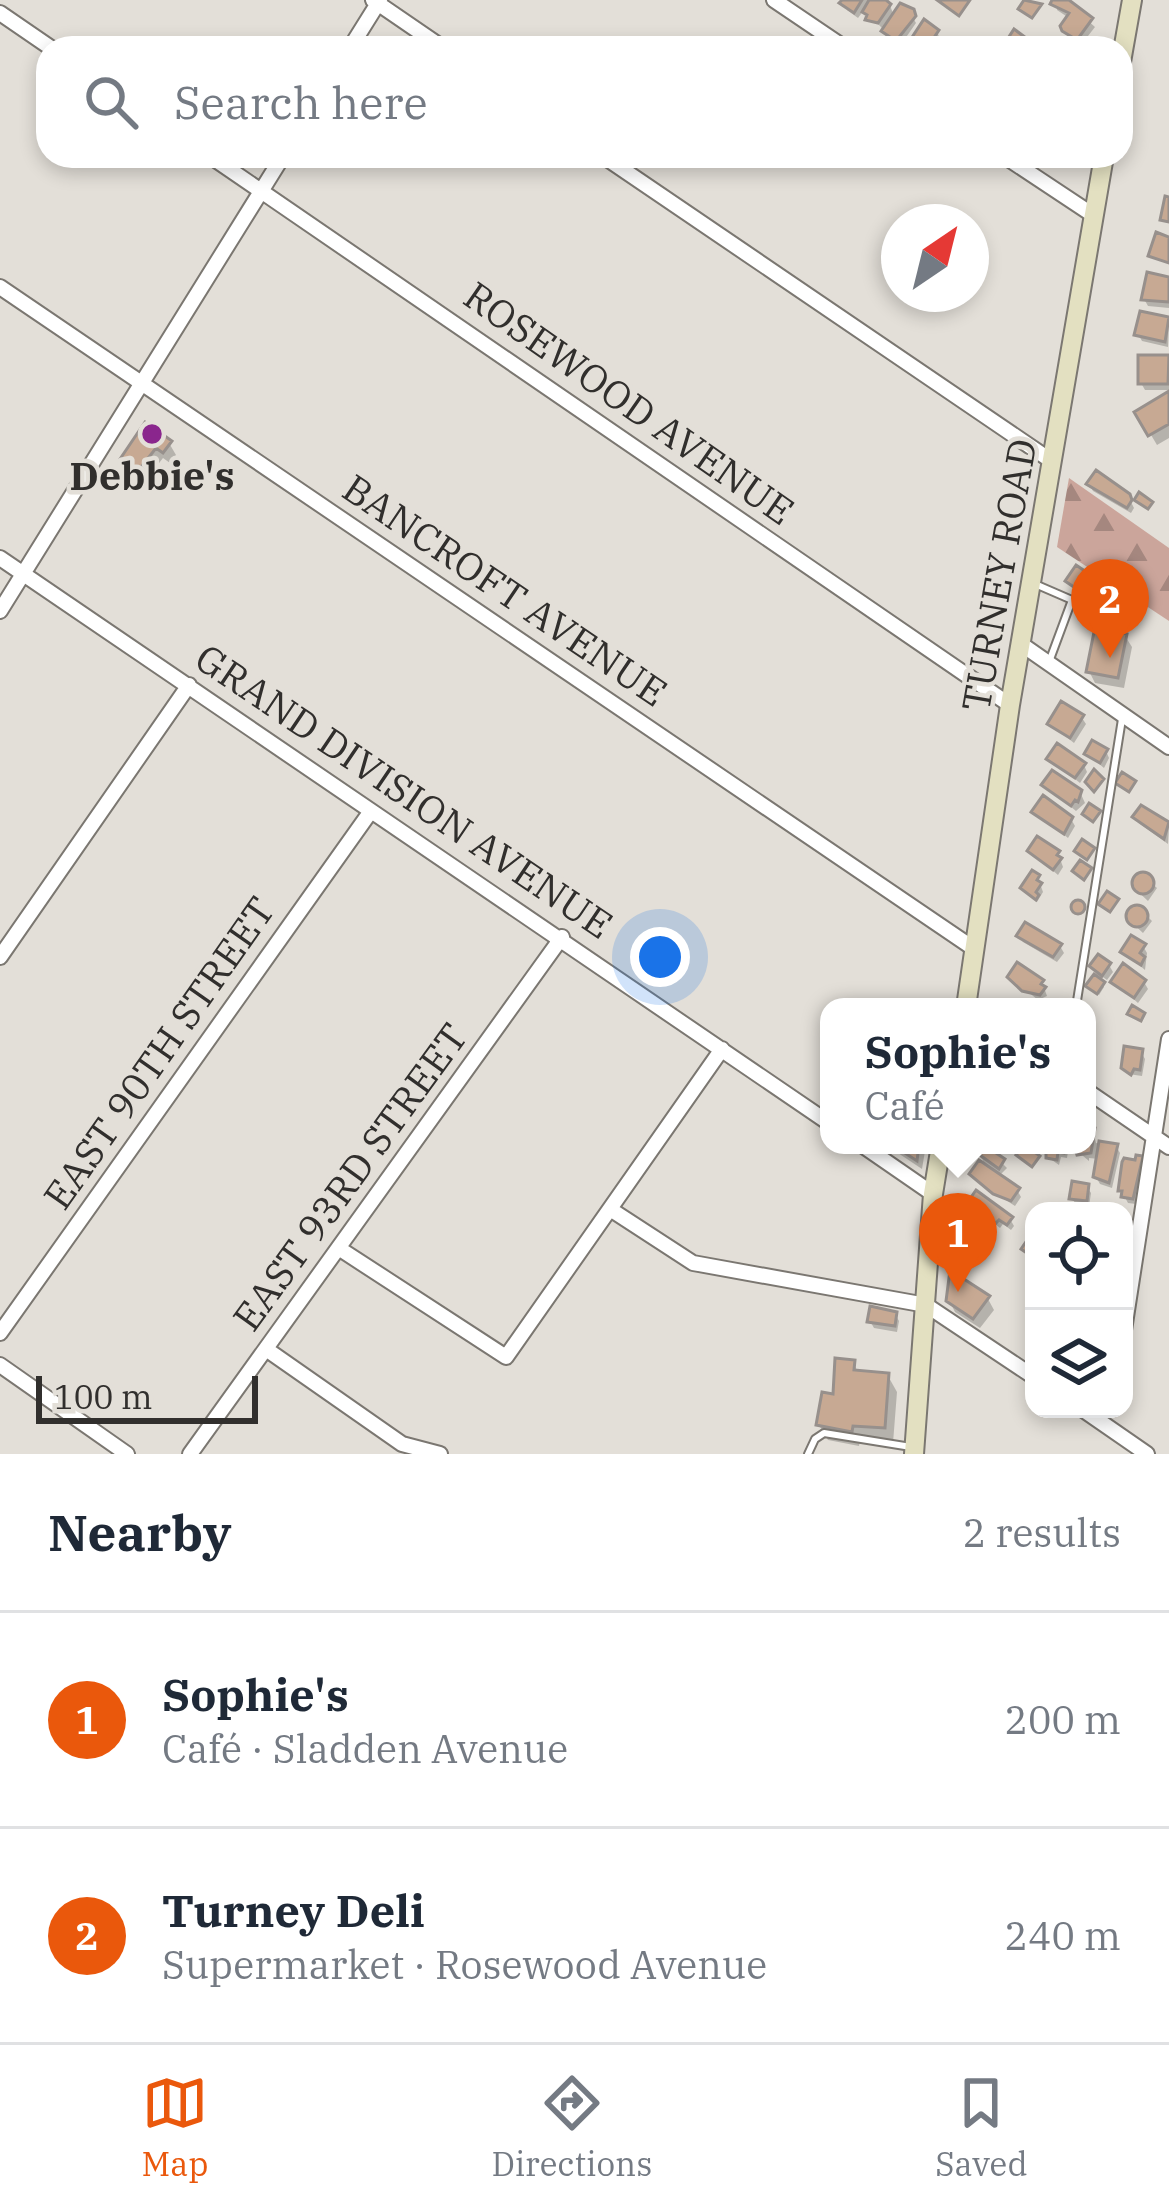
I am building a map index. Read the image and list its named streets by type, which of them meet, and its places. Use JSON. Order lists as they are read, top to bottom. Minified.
{"streets":{"main road":["TURNEY ROAD"],"street":["ROSEWOOD AVENUE","BANCROFT AVENUE","GRAND DIVISION AVENUE","EAST 90TH STREET","EAST 93RD STREET"]},"crossings":[["ROSEWOOD AVENUE","TURNEY ROAD"],["TURNEY ROAD","BANCROFT AVENUE"],["GRAND DIVISION AVENUE","EAST 90TH STREET"],["GRAND DIVISION AVENUE","EAST 93RD STREET"]],"places":["Debbie's"],"scale_bar":"100 m","north":"top right","page":{"search":"Search here","pins":["2","1"],"popup":["Sophie's","Café"],"scale":"100 m","heading":["Nearby","2 results"],"list":[{"mark":"1","name":"Sophie's","note":"Café · Sladden Avenue","value":"200 m"},{"mark":"2","name":"Turney Deli","note":"Supermarket · Rosewood Avenue","value":"240 m"}],"nav":["Map","Directions","Saved"]}}
